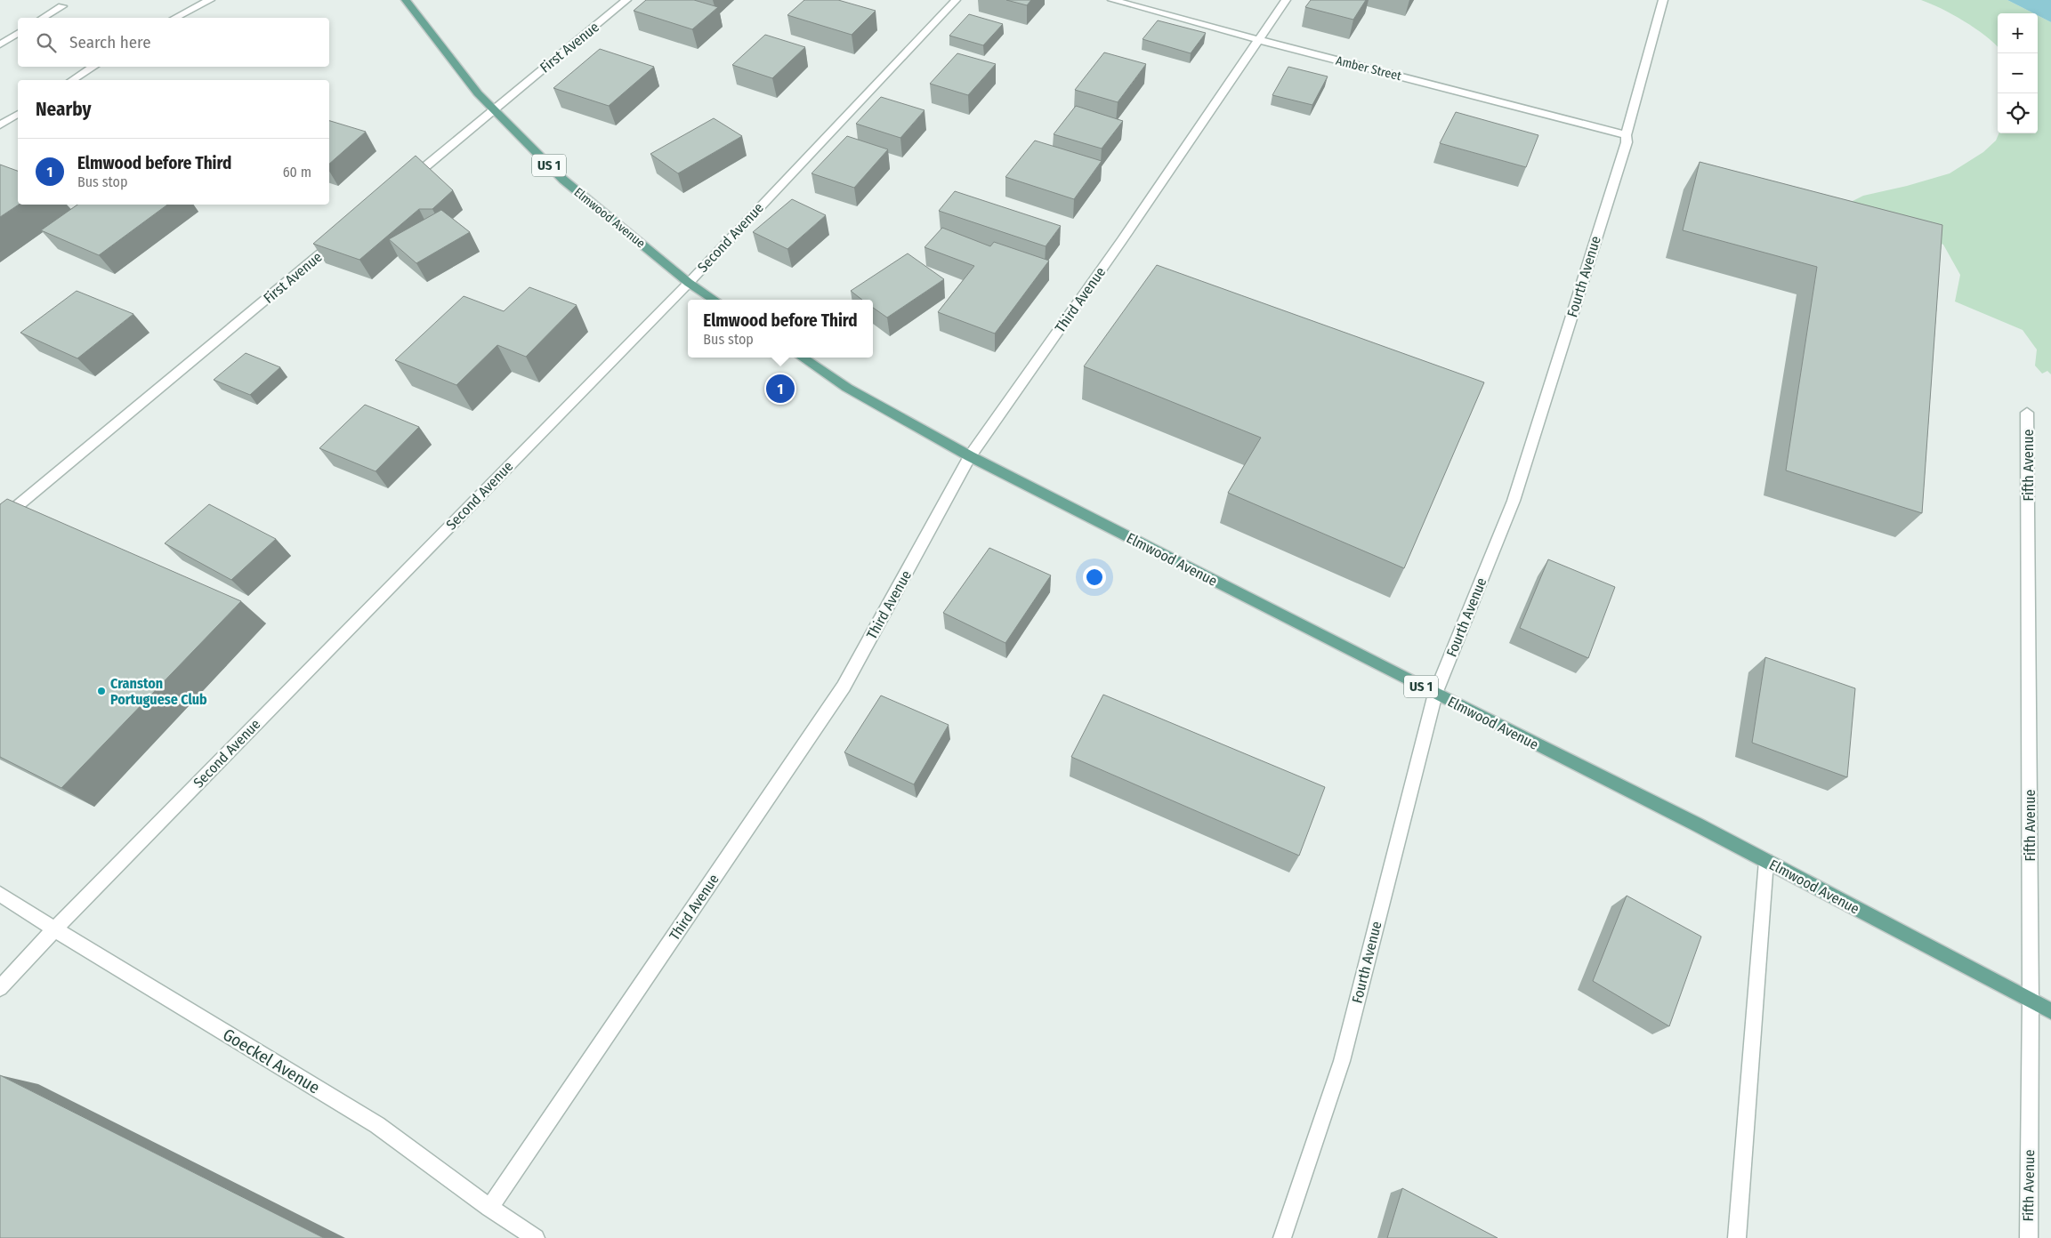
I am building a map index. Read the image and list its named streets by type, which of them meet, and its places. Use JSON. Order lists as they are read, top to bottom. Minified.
{"streets":{"main road":["US 1","Elmwood Avenue"],"street":["First Avenue","Amber Street","Second Avenue","Fourth Avenue","Third Avenue","Fifth Avenue","Goeckel Avenue"]},"crossings":[["First Avenue","Elmwood Avenue"],["Amber Street","Fourth Avenue"],["Amber Street","Third Avenue"],["Elmwood Avenue","Second Avenue"],["Elmwood Avenue","Fourth Avenue"],["Elmwood Avenue","Third Avenue"],["Elmwood Avenue","Fifth Avenue"],["Second Avenue","Goeckel Avenue"],["Third Avenue","Goeckel Avenue"]],"places":["Cranston Portuguese Club"],"page":{"map_buttons":["+","−"],"search":"Search here","heading":"Nearby","list":[{"mark":"1","name":"Elmwood before Third","note":"Bus stop","value":"60 m"}],"popup":["Elmwood before Third","Bus stop"],"pins":"1"}}
